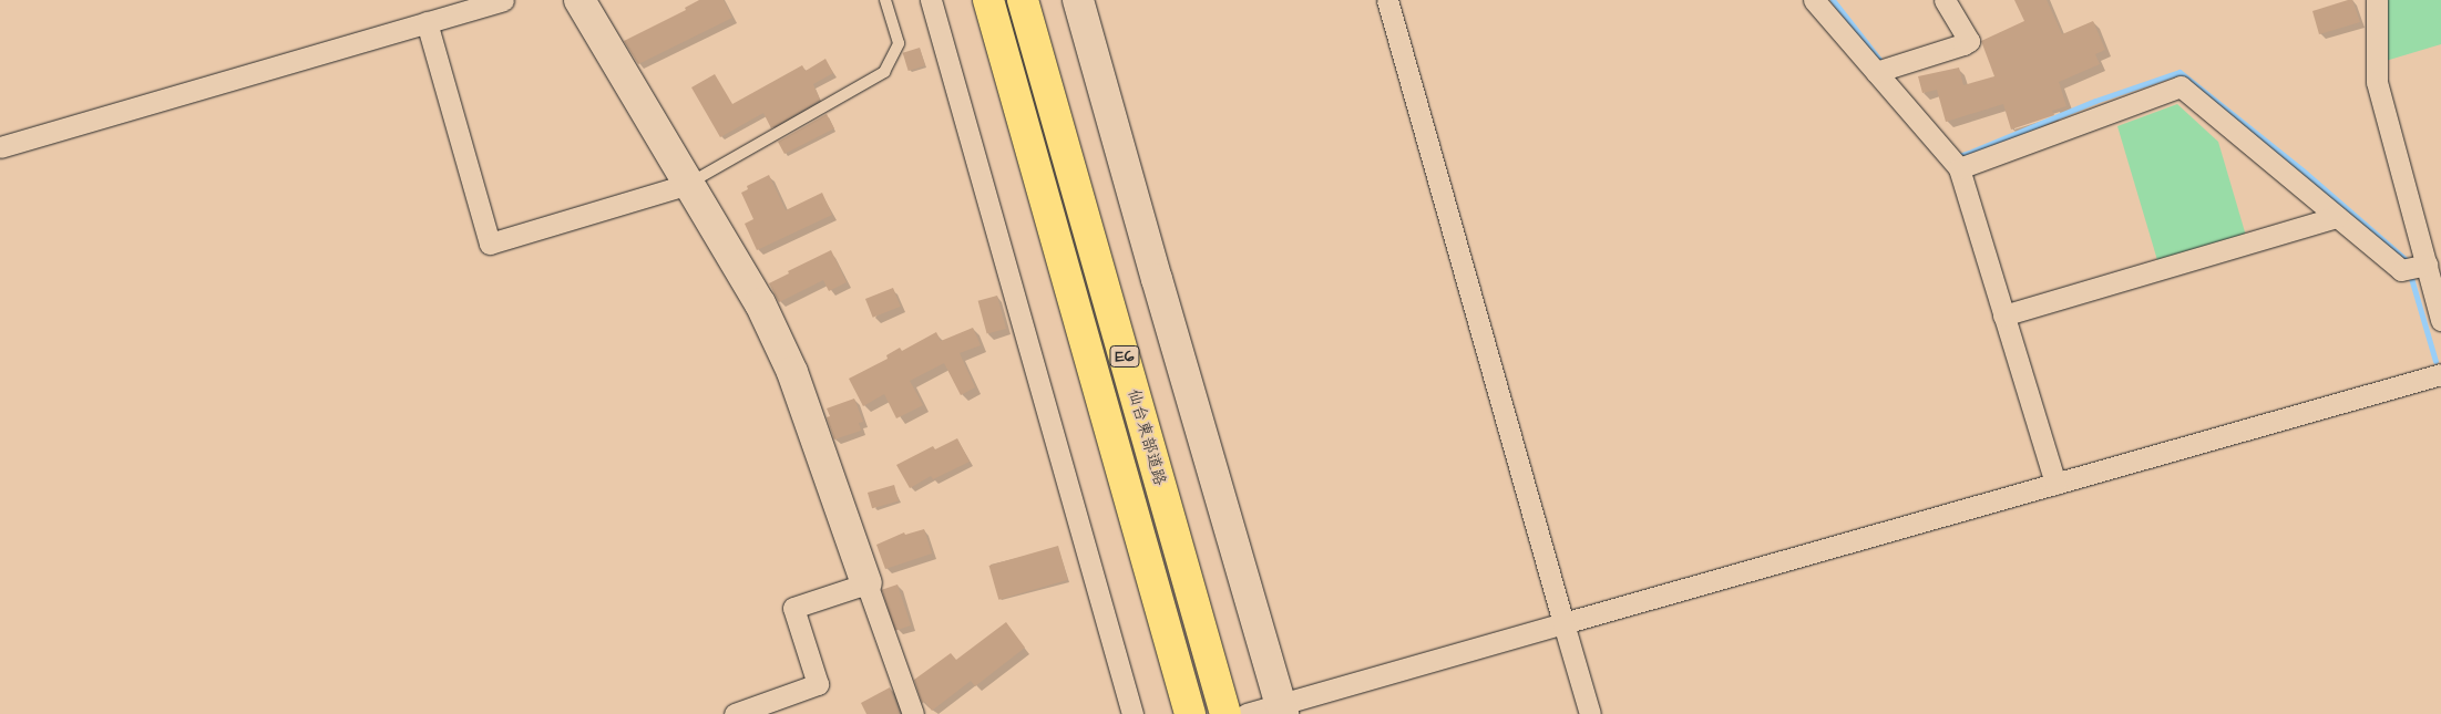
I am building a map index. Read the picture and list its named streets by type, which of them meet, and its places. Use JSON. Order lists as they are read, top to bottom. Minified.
{"streets":{"highway":["E6","仙台東部道路"]}}
